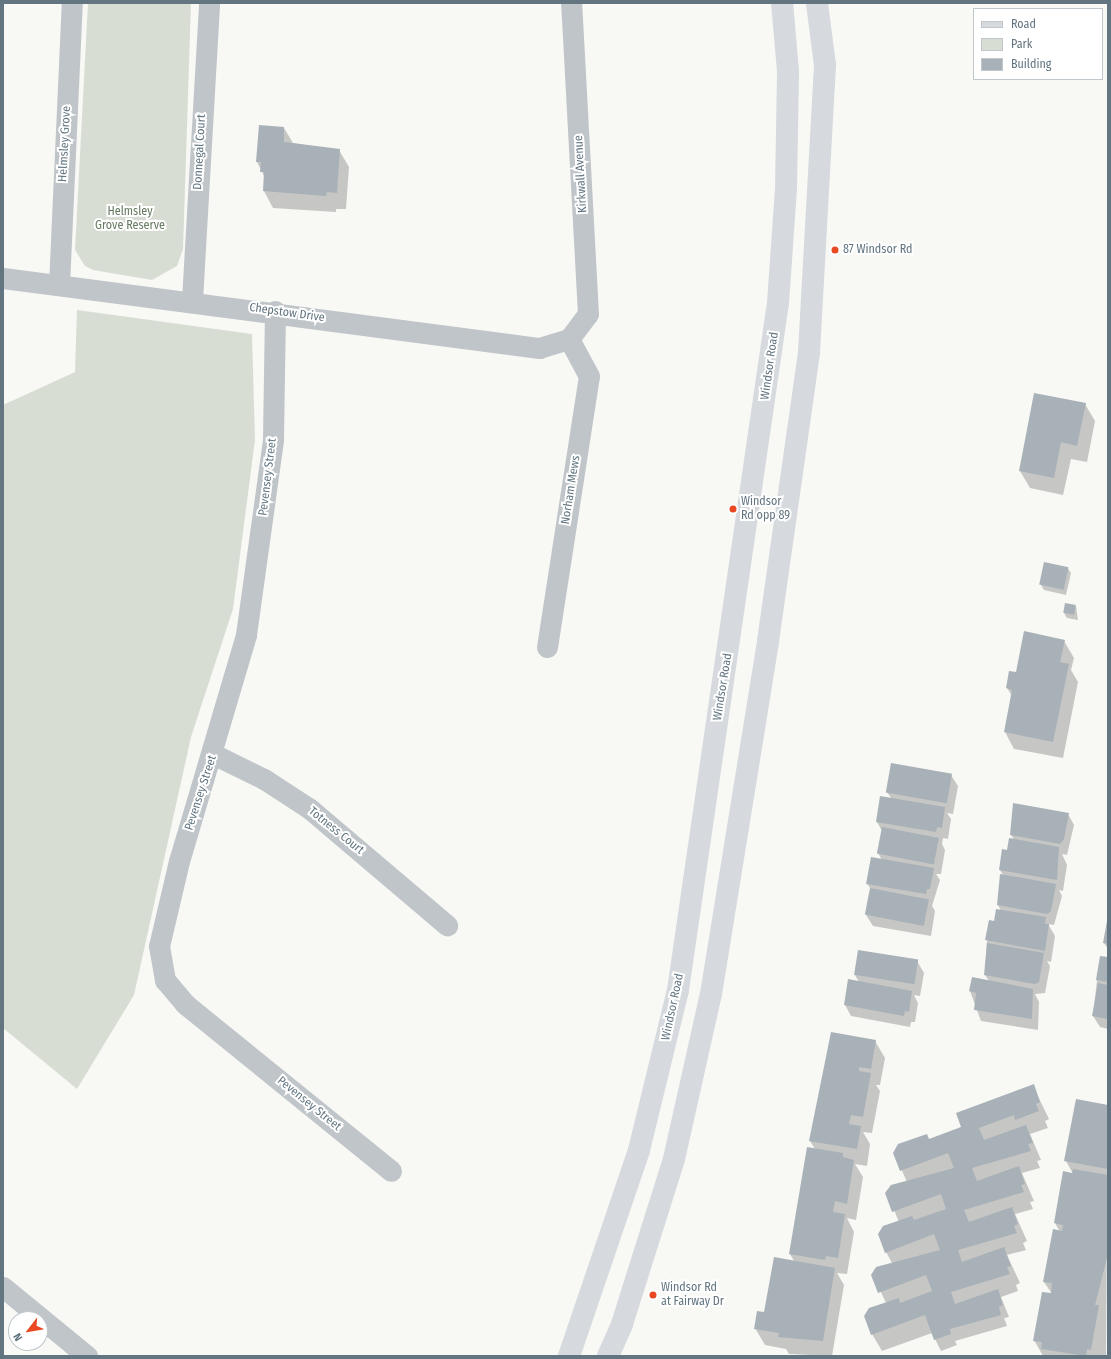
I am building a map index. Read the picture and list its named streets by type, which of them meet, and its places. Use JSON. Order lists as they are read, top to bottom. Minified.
{"streets":{"main road":["Windsor Road"],"street":["Helmsley Grove","Donnegal Court","Kirkwall Avenue","Chepstow Drive","Pevensey Street","Norham Mews","Totness Court"]},"crossings":[["Helmsley Grove","Chepstow Drive"],["Donnegal Court","Chepstow Drive"],["Kirkwall Avenue","Chepstow Drive"],["Kirkwall Avenue","Norham Mews"],["Chepstow Drive","Pevensey Street"],["Chepstow Drive","Norham Mews"],["Pevensey Street","Totness Court"]],"parks":["Helmsley Grove Reserve"],"places":["87 Windsor Rd","Windsor Rd opp 89","Windsor Rd at Fairway Dr"],"legend":["Road","Park","Building"],"north":"bottom left"}
